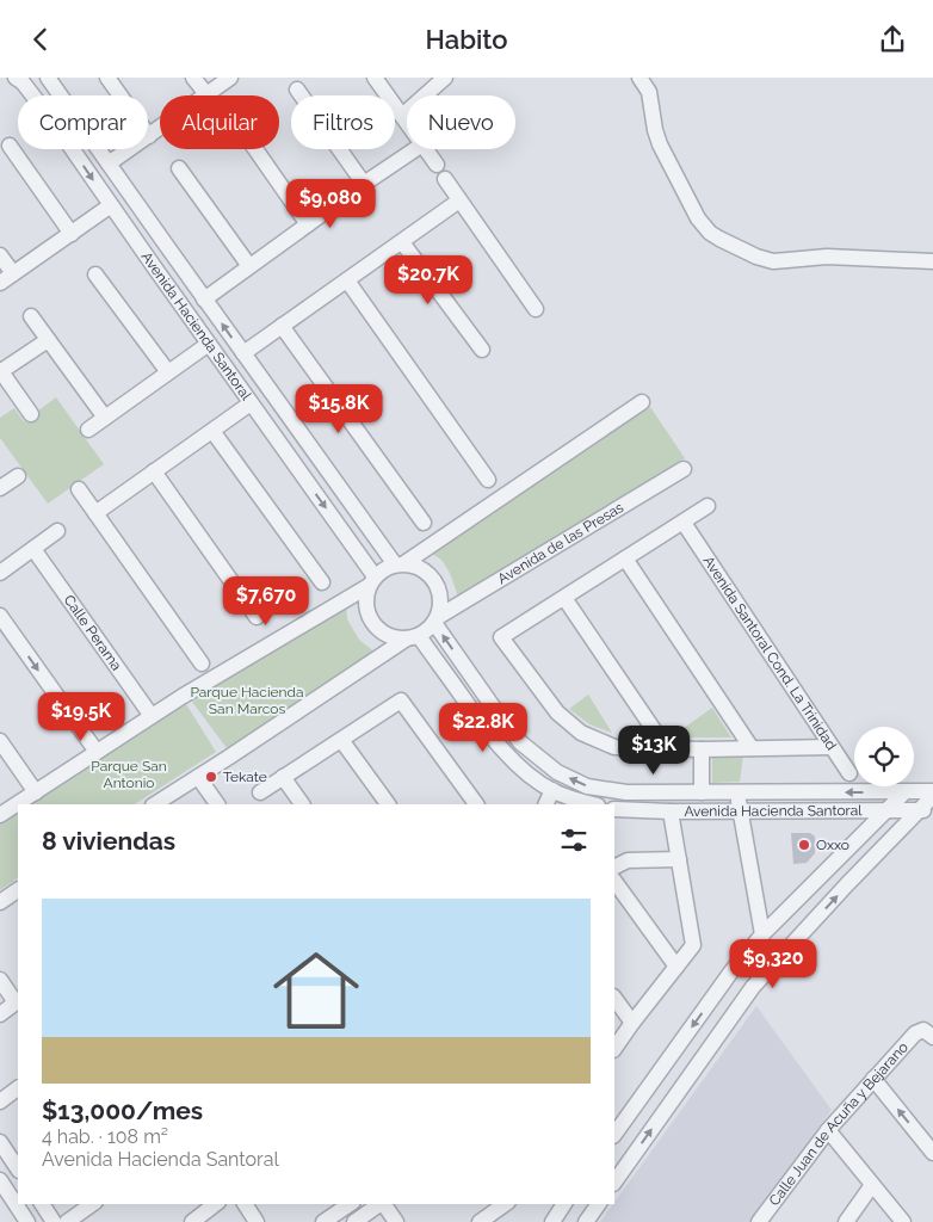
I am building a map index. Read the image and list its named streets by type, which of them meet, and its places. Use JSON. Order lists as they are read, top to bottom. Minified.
{"streets":{"street":["Avenida Hacienda Santoral","Avenida de las Presas","Calle Perama","Avenida Santoral Cond. La Trinidad","Calle Juan de Acuña y Bejarano"]},"crossings":[["Avenida Hacienda Santoral","Avenida de las Presas"]],"parks":["Parque Hacienda San Marcos","Parque San Antonio"],"places":["Tekate","Oxxo"],"page":{"header":"Habito","chip":["Comprar","Alquilar","Filtros","Nuevo"],"price":["$9,080","$20.7K","$15.8K","$7,670","$19.5K","$22.8K","$13K","$9,320"],"heading":"8 viviendas","list":[{"name":"$13,000/mes","note":"4 hab. · 108 m² · Avenida Hacienda Santoral"}]}}
